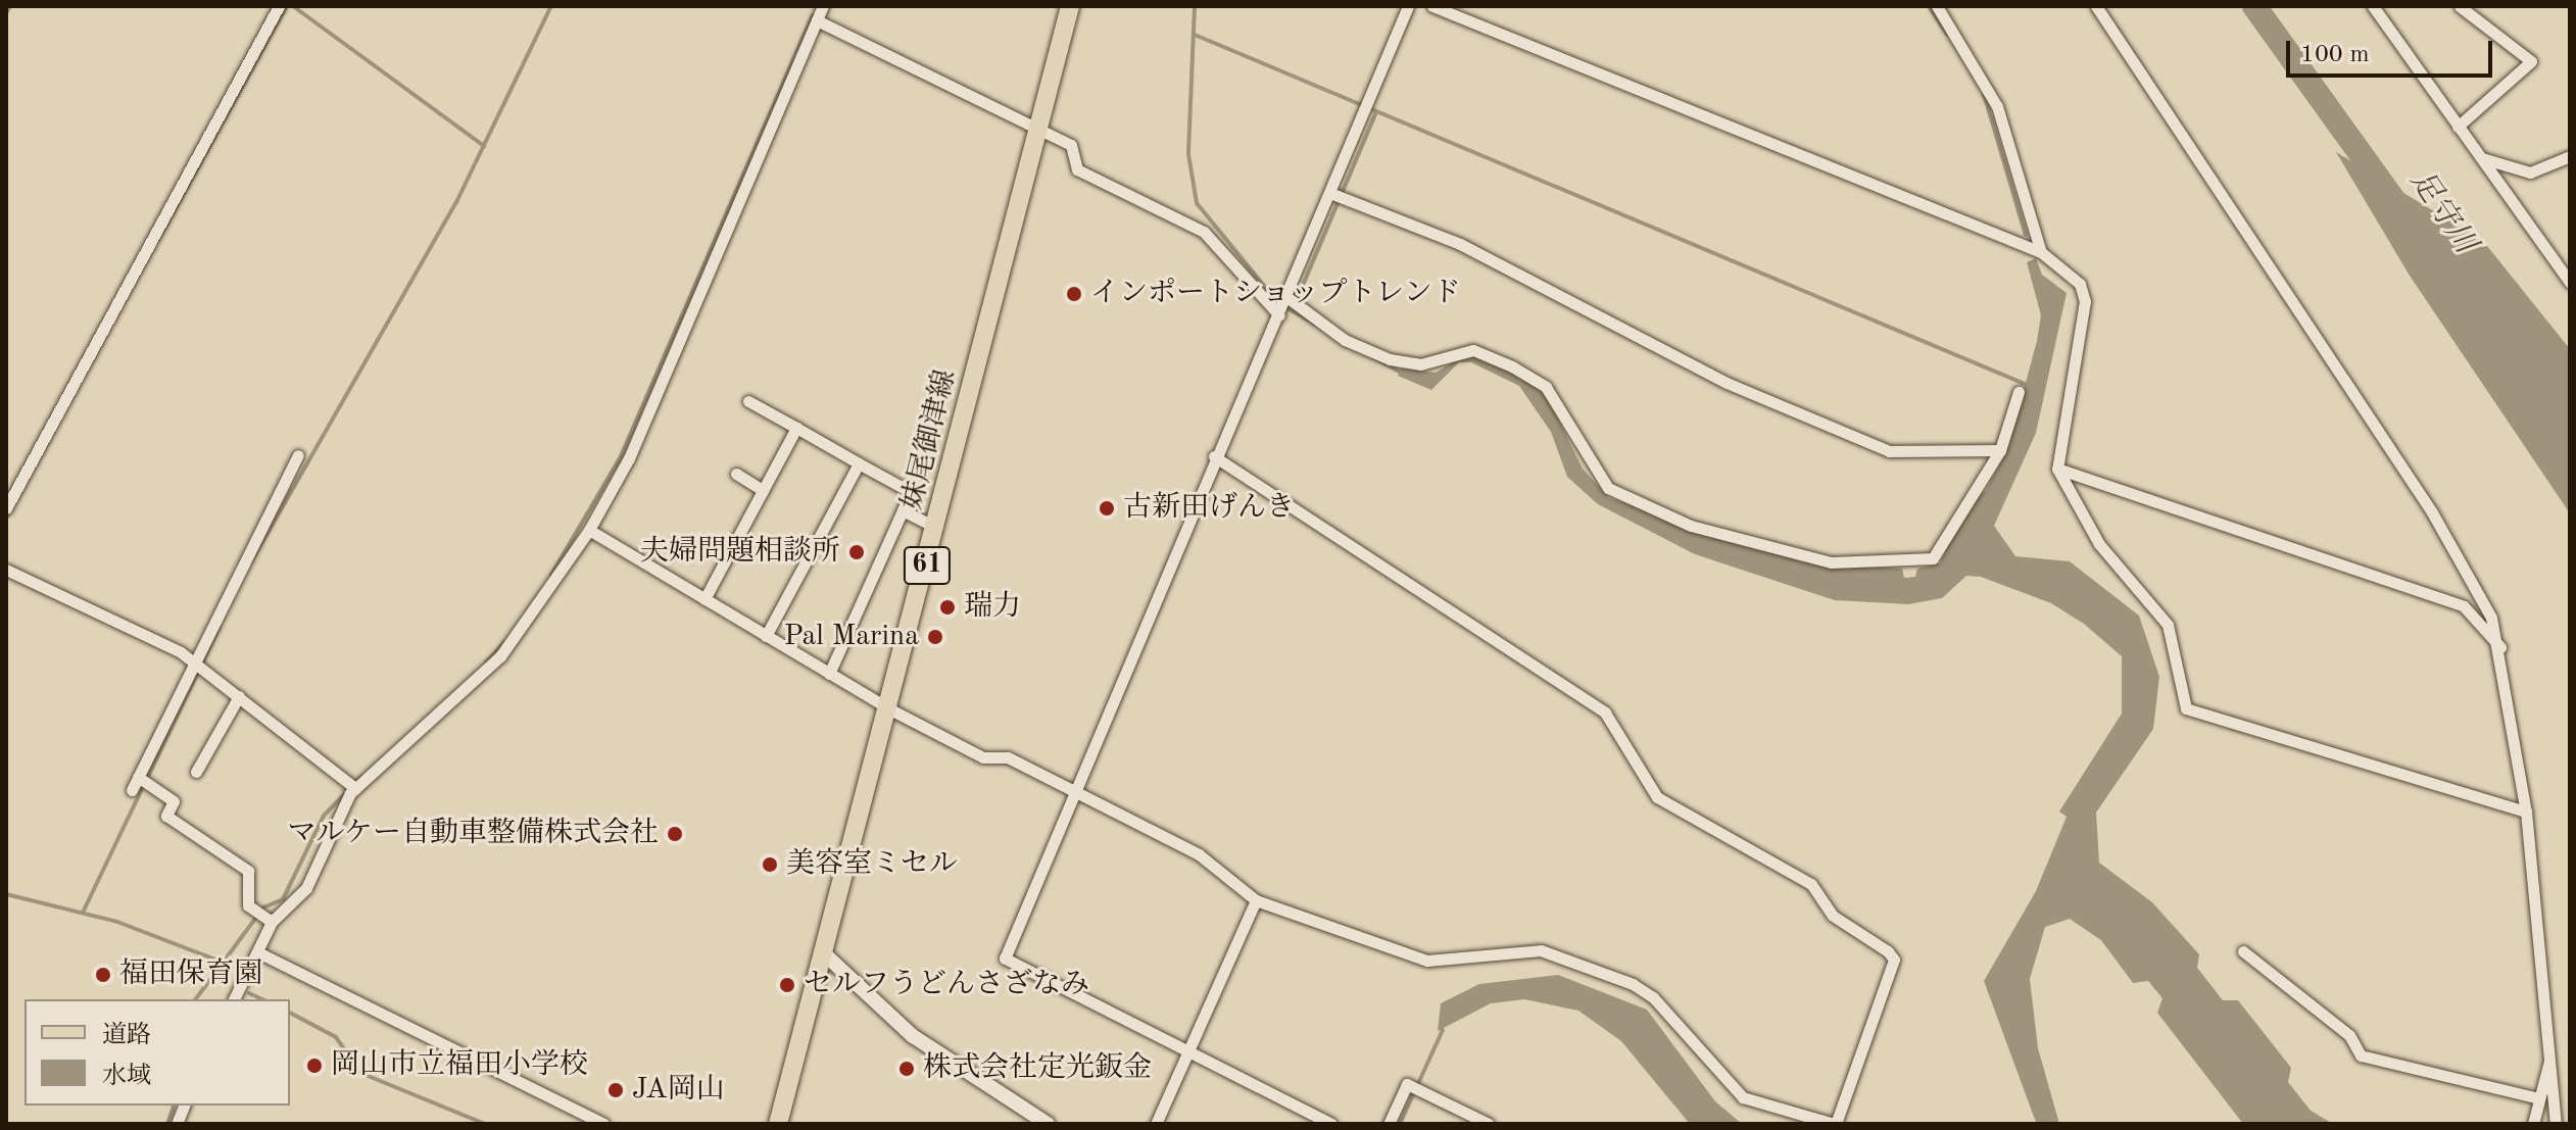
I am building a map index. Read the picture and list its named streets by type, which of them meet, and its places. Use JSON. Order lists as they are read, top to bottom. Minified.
{"streets":{"main road":["妹尾御津線","61"]},"water":["足守川"],"places":["インポートショップトレンド","古新田げんき","夫婦問題相談所","瑞力","Pal Marina","マルケー自動車整備株式会社","美容室ミセル","福田保育園","セルフうどんさざなみ","岡山市立福田小学校","株式会社定光鈑金","JA岡山"],"legend":["道路","水域"],"scale_bar":"100 m"}
